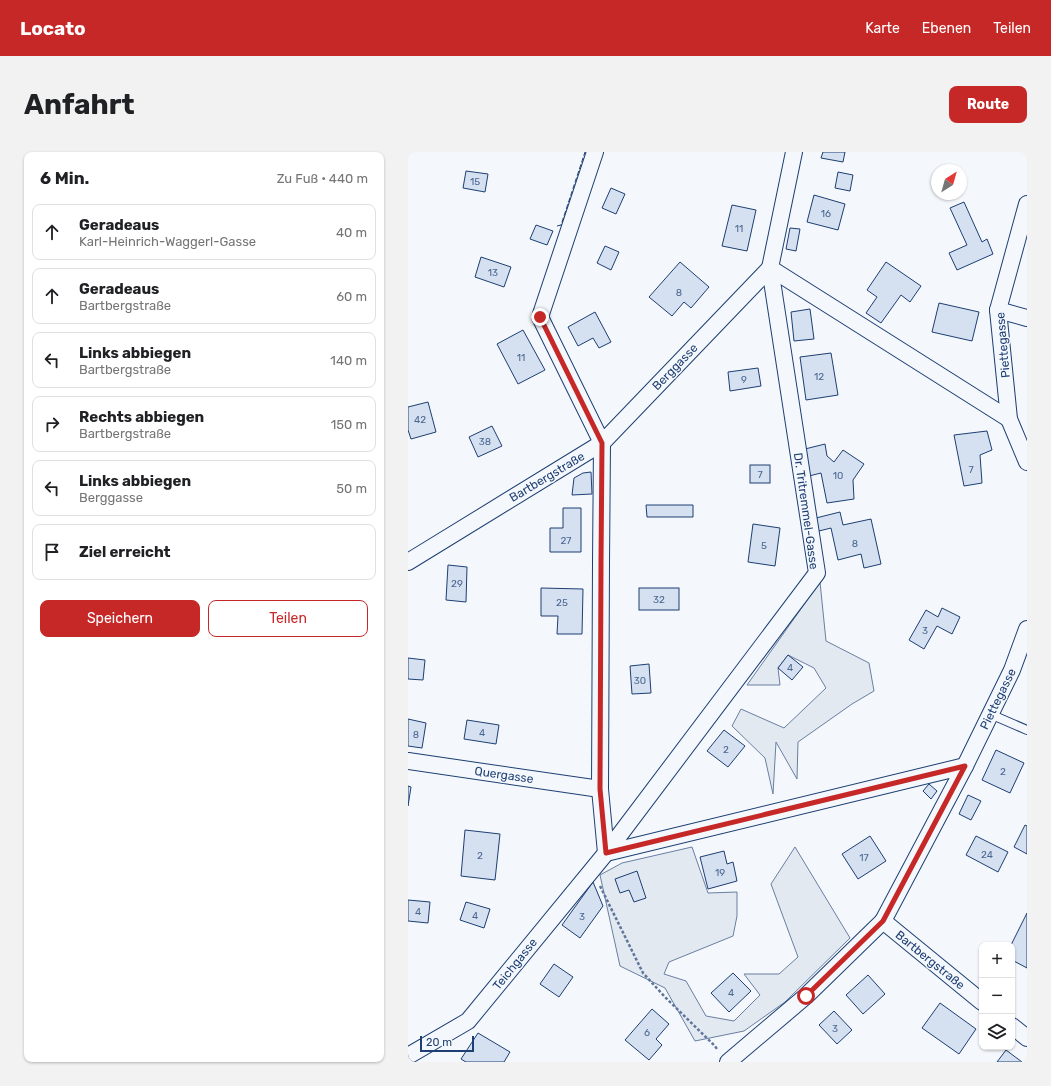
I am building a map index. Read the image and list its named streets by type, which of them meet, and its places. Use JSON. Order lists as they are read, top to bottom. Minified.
{"streets":{"street":["Piettegasse","Berggasse","Bartbergstraße","Dr. Tritremmel-Gasse","Quergasse","Teichgasse"]},"crossings":[["Berggasse","Bartbergstraße"],["Berggasse","Dr. Tritremmel-Gasse"],["Bartbergstraße","Dr. Tritremmel-Gasse"],["Bartbergstraße","Quergasse"],["Bartbergstraße","Teichgasse"],["Dr. Tritremmel-Gasse","Teichgasse"]],"house_numbers":["15","16","11","13","8","11","12","9","42","38","7","7","10","27","8","5","29","32","25","3","4","30","4","8","2","2","24","2","17","19","4","4","3","4","3","6"],"scale_bar":"20 m","north":"top right","page":{"header":"Locato","nav":["Karte","Ebenen","Teilen"],"buttons":["Route",["Speichern","Teilen"]],"title":"Anfahrt","heading":["6 Min.","Zu Fuß · 440 m"],"list":[["Geradeaus","Karl-Heinrich-Waggerl-Gasse","40 m"],["Geradeaus","Bartbergstraße","60 m"],["Links abbiegen","Bartbergstraße","140 m"],["Rechts abbiegen","Bartbergstraße","150 m"],["Links abbiegen","Berggasse","50 m"],"Ziel erreicht"],"map_buttons":["+","−"],"scale":"20 m"}}
